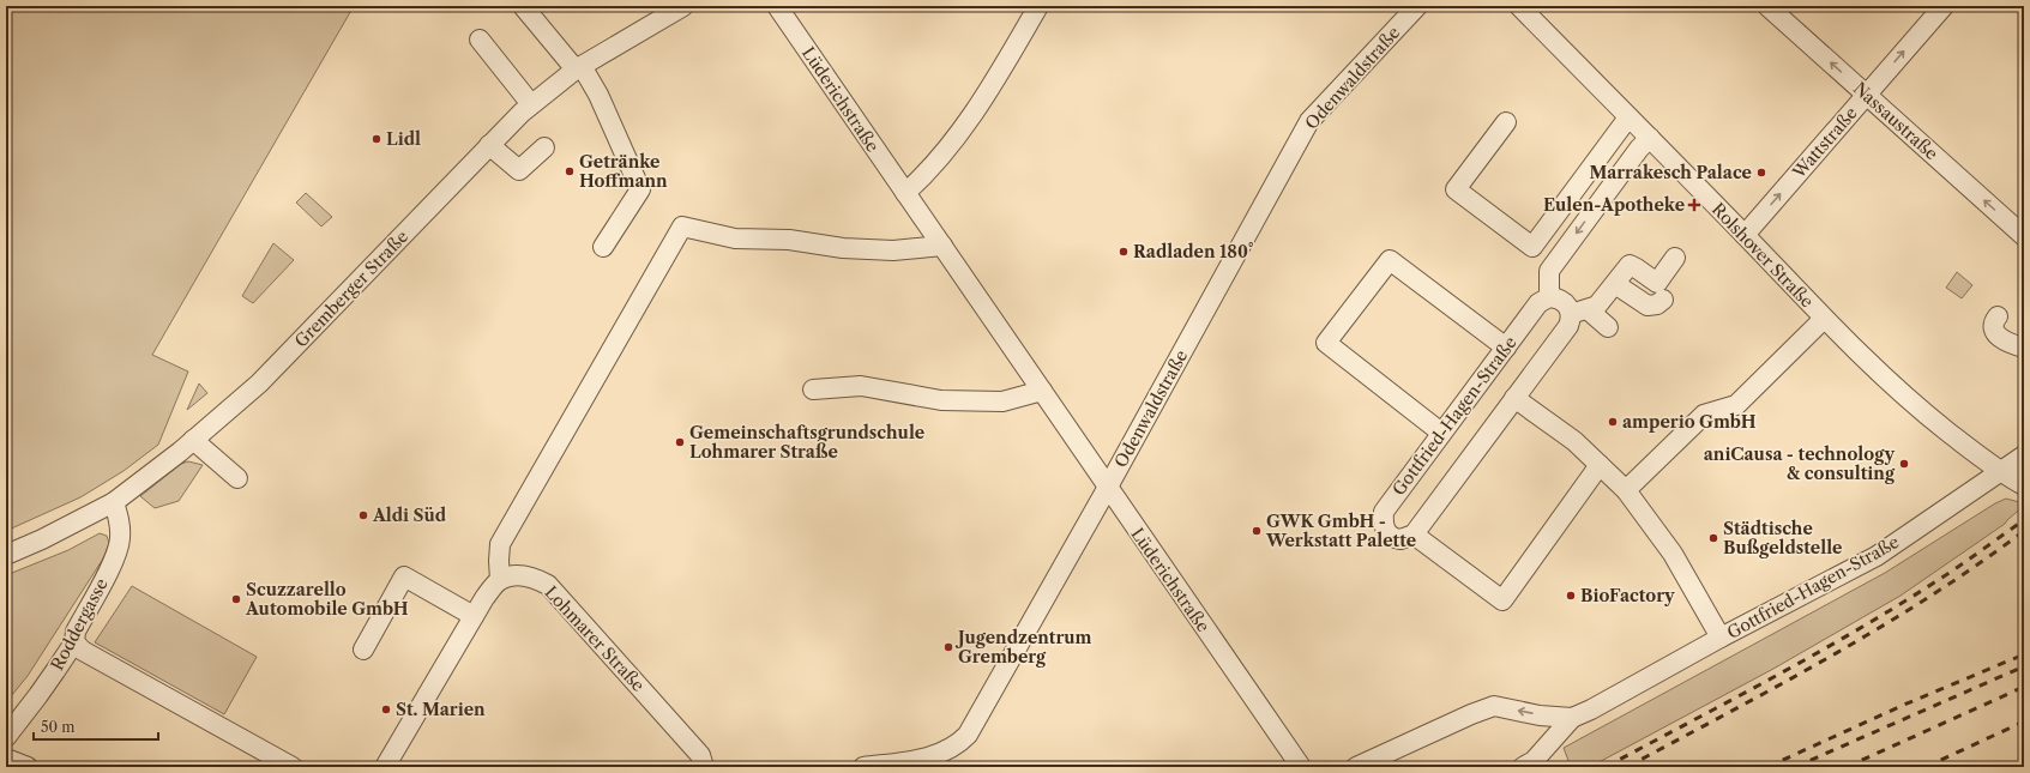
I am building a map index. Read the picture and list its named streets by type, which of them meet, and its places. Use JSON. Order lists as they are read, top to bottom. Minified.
{"streets":{"street":["Odenwaldstraße","Lüderichstraße","Nassaustraße","Wattstraße","Rolshover Straße","Gremberger Straße","Gottfried-Hagen-Straße","Roddergasse","Lohmarer Straße"]},"crossings":[["Odenwaldstraße","Lüderichstraße"],["Nassaustraße","Wattstraße"],["Wattstraße","Rolshover Straße"],["Rolshover Straße","Gottfried-Hagen-Straße"],["Gremberger Straße","Roddergasse"]],"one_way":["Nassaustraße","Wattstraße"],"places":{"other":["Lidl","Getränke Hoffmann","Marrakesch Palace","Radladen 180°","amperio GmbH","Gemeinschaftsgrundschule Lohmarer Straße","aniCausa - technology & consulting","Aldi Süd","GWK GmbH - Werkstatt Palette","Städtische Bußgeldstelle","BioFactory","Scuzzarello Automobile GmbH","Jugendzentrum Gremberg","St. Marien"],"health":["Eulen-Apotheke"]},"scale_bar":"50 m"}
